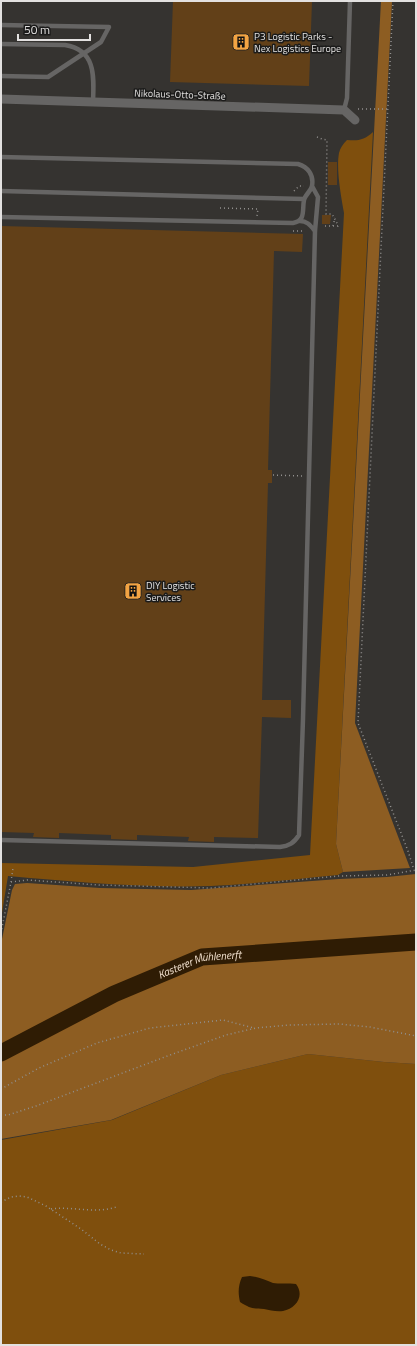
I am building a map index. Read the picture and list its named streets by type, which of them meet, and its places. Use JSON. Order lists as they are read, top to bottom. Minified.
{"streets":{"street":["Nikolaus-Otto-Straße"]},"water":["Kasterer Mühlenerft"],"places":{"building":["P3 Logistic Parks - Nex Logistics Europe","DIY Logistic Services"]},"scale_bar":"50 m"}
